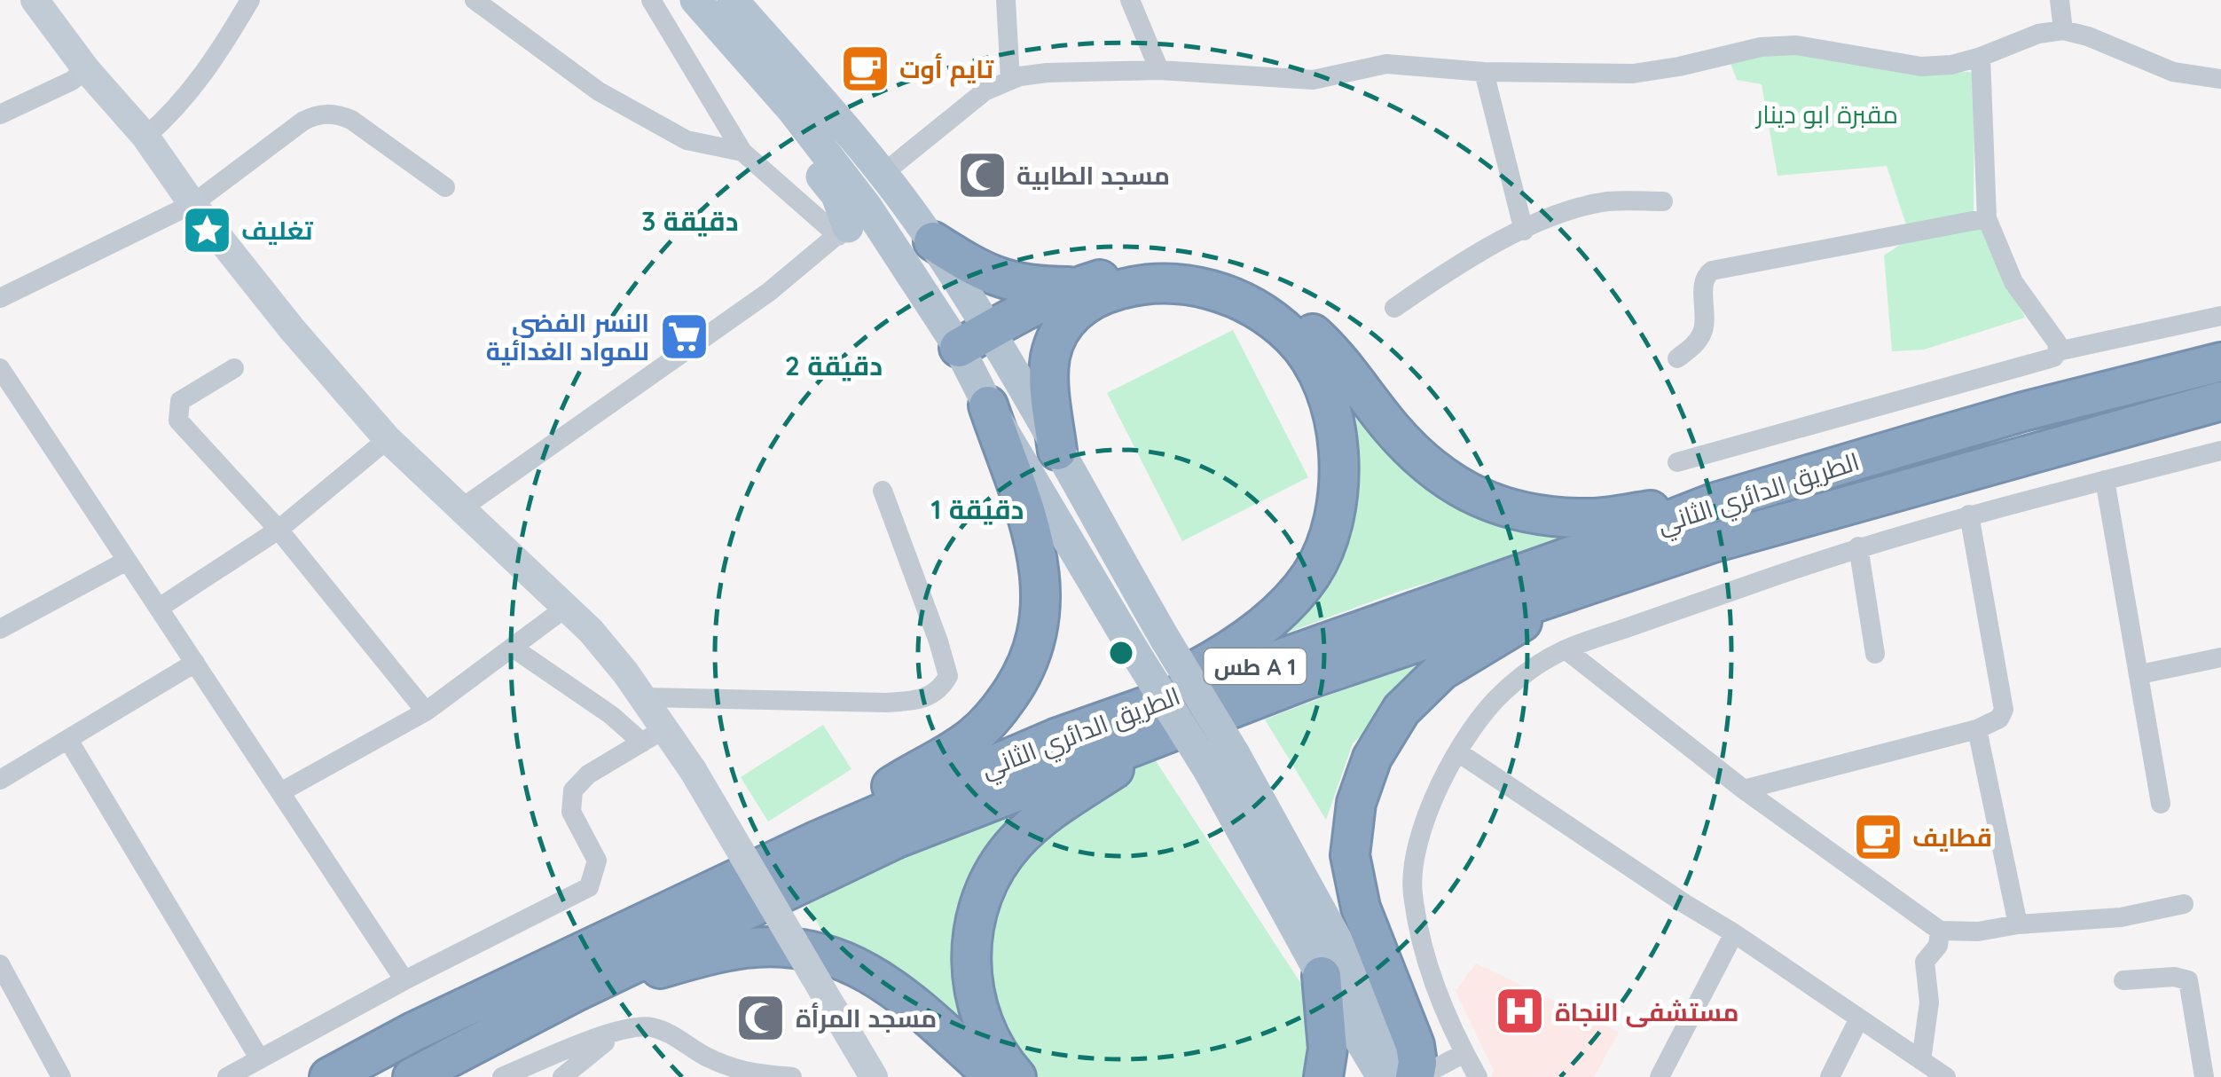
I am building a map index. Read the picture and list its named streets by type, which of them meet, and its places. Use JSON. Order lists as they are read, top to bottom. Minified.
{"streets":{"highway":["الطريق الدائري الثاني","طس A 1"]},"parks":["مقبرة ابو دينار"],"places":{"cafe":["تايم أوت","قطايف"],"mosque":["مسجد الطابية","مسجد المرأة"],"place":["تغليف"],"supermarket":["النسر الفضي للمواد الغدائية"],"hospital":["مستشفى النجاة"]},"rings":["3 دقيقة","2 دقيقة","1 دقيقة"]}
